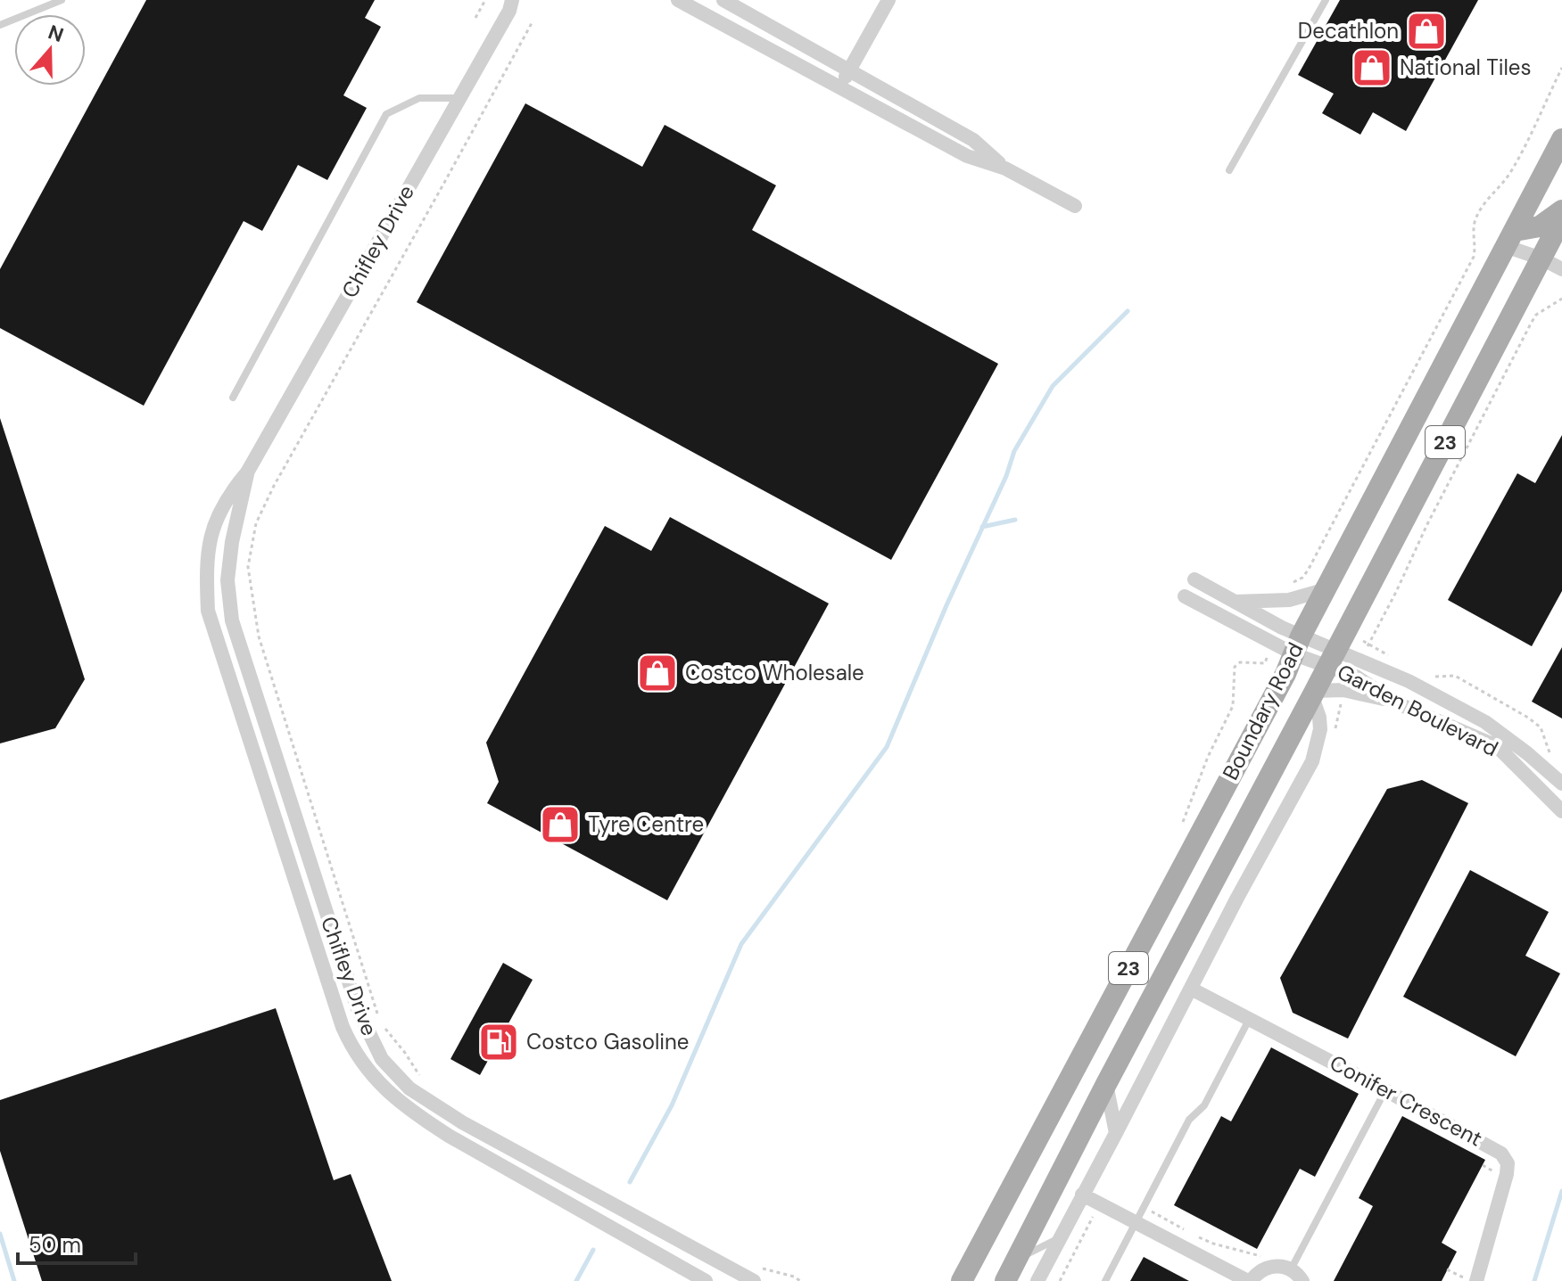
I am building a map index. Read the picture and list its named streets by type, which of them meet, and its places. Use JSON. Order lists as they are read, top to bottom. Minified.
{"streets":{"main road":["23","Boundary Road"],"street":["Chifley Drive","Garden Boulevard","Conifer Crescent"]},"crossings":[["Garden Boulevard","Boundary Road"]],"places":{"shop":["Decathlon","National Tiles","Costco Wholesale","Tyre Centre"],"fuel station":["Costco Gasoline"]},"scale_bar":"50 m","north":"top"}
